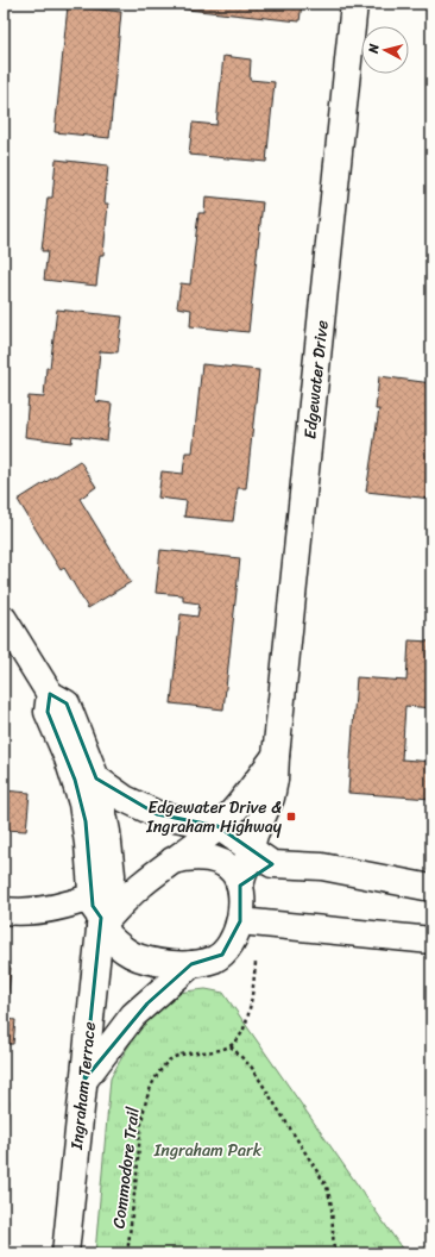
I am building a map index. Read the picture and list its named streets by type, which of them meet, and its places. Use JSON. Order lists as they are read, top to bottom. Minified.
{"streets":{"street":["Edgewater Drive","Ingraham Terrace"],"path":["Commodore Trail"]},"crossings":[["Edgewater Drive","Ingraham Terrace"]],"parks":["Ingraham Park"],"places":{"transit":["Edgewater Drive & Ingraham Highway"]},"north":"left"}
